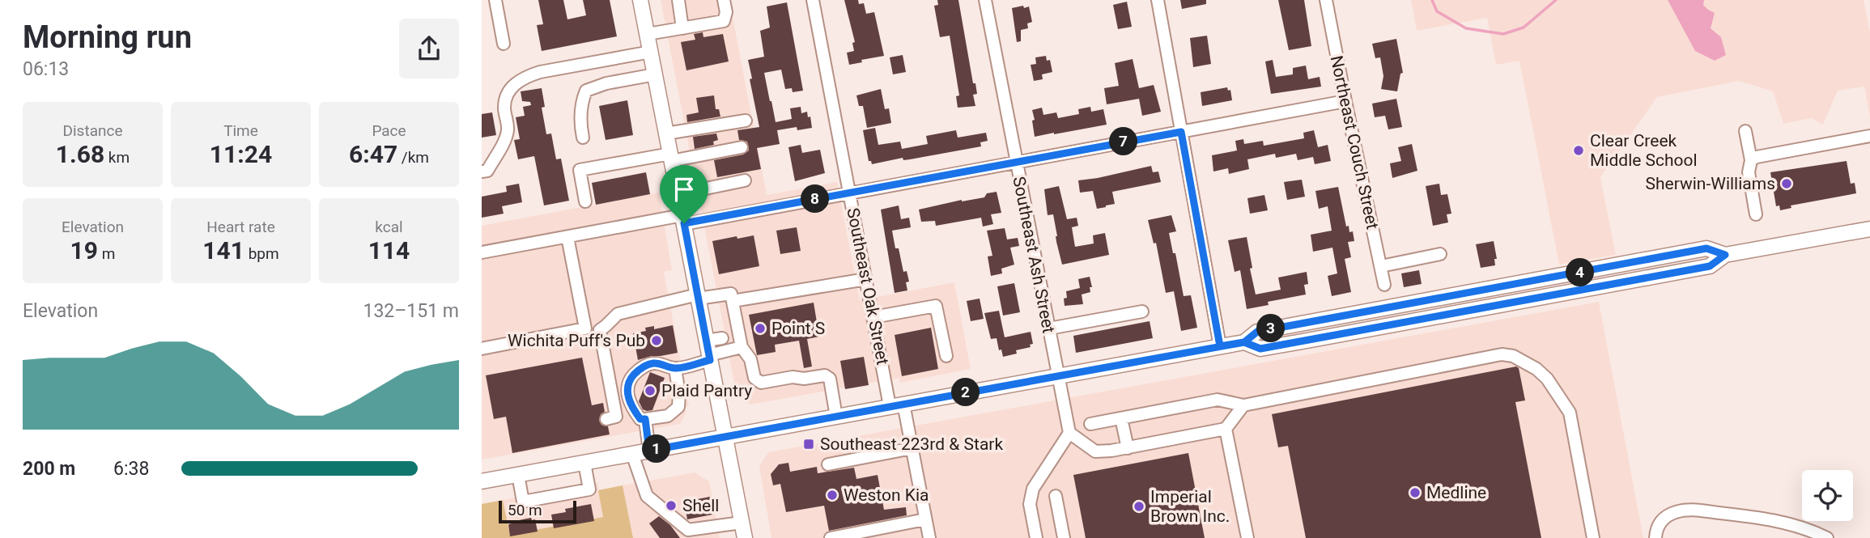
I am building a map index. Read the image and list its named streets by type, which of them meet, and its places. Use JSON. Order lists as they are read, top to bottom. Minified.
{"streets":{"street":["Northeast Couch Street","Southeast Ash Street","Southeast Oak Street"]},"places":{"other":["Clear Creek Middle School","Sherwin-Williams","Point S","Wichita Puff's Pub","Plaid Pantry","Medline","Weston Kia","Shell","Imperial Brown Inc."],"transit":["Southeast 223rd & Stark"]},"scale_bar":"50 m","page":{"heading":["Morning run","06:13"],"stats":[["Distance","1.68 km"],["Time","11:24"],["Pace","6:47 /km"],["Elevation","19 m"],["Heart rate","141 bpm"],["kcal","114"]],"pins":["7","8","4","3","2","1"],"chart":["Elevation","132–151 m"],"list":[{"name":"200 m","note":"6:38"}],"scale":"50 m"}}
